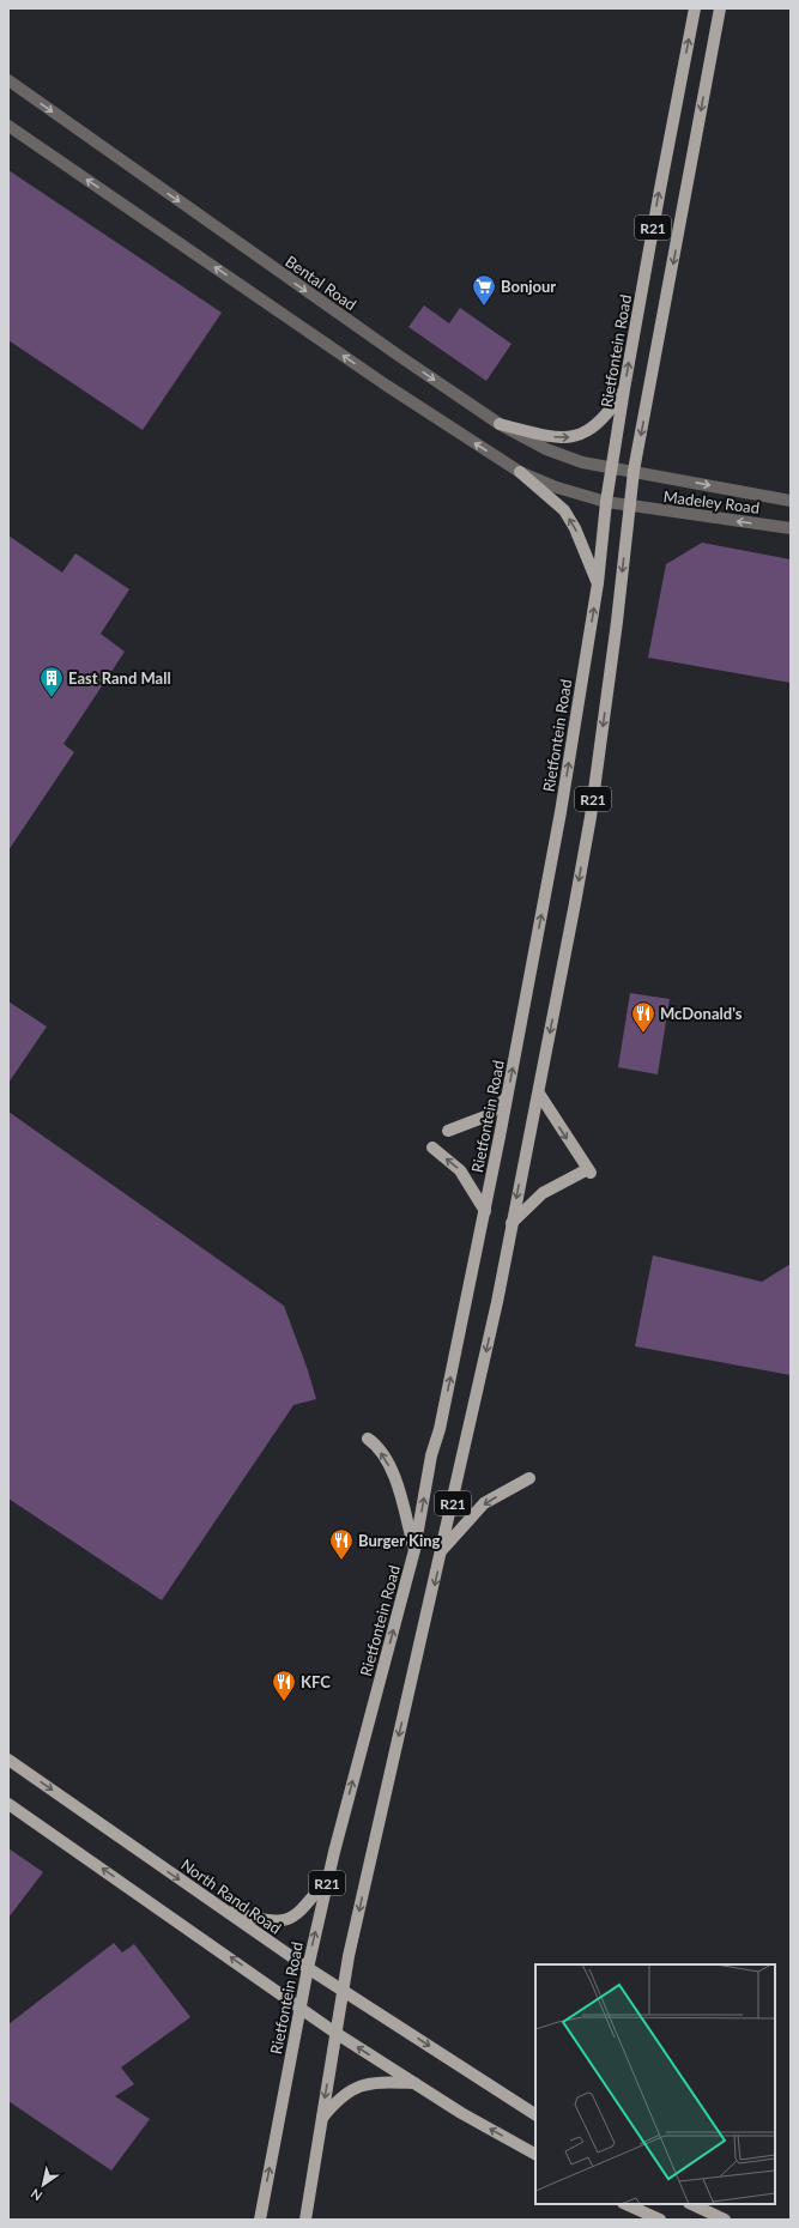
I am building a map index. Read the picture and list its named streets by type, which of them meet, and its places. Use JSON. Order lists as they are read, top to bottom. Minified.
{"streets":{"main road":["R21","Rietfontein Road","North Rand Road"],"street":["Bental Road","Madeley Road"]},"crossings":[["R21","Bental Road"],["R21","Madeley Road"],["R21","North Rand Road"],["Bental Road","Rietfontein Road"],["Bental Road","Madeley Road"],["Rietfontein Road","North Rand Road"]],"places":{"supermarket":["Bonjour"],"building":["East Rand Mall"],"restaurant":["McDonald's","Burger King","KFC"]},"north":"bottom left"}
